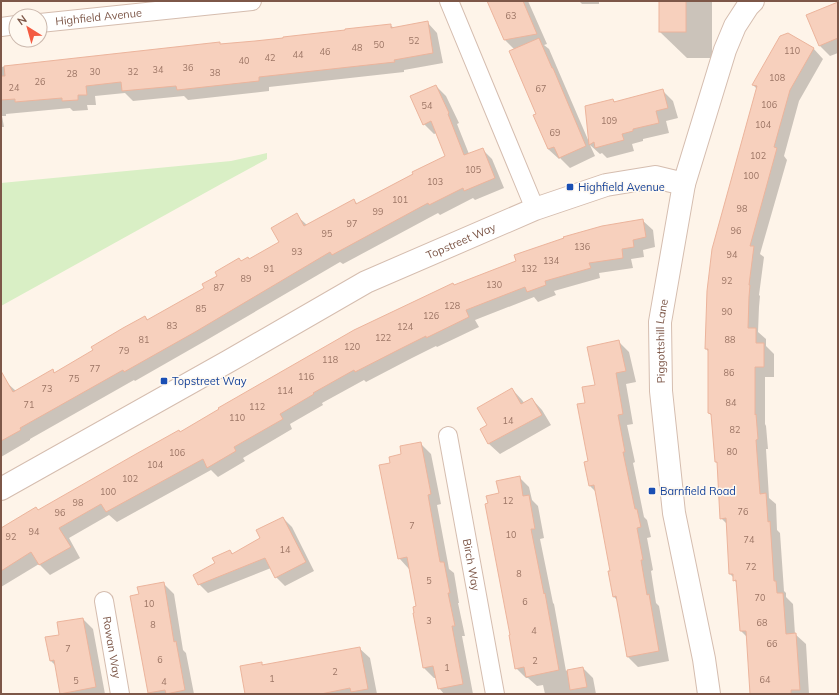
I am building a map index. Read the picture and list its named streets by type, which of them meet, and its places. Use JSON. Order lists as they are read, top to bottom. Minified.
{"streets":{"street":["Highfield Avenue","Topstreet Way","Piggottshill Lane","Birch Way","Rowan Way"]},"crossings":[["Topstreet Way","Piggottshill Lane"]],"places":{"transit":["Highfield Avenue","Topstreet Way","Barnfield Road"]},"house_numbers":["63","52","50","48","110","46","44","42","40","36","34","30","32","38","28","108","26","24","67","106","54","109","104","69","102","105","100","103","101","98","99","97","96","95","136","93","94","134","91","132","89","92","130","87","128","85","90","126","83","124","122","81","88","120","79","118","77","86","116","75","73","114","84","71","112","110","14","82","80","106","104","102","100","12","98","76","96","7","94","10","92","74","14","72","8","5","70","6","10","3","68","8","4","66","7","6","2","1","2","1","64","5","4"],"north":"top left"}
